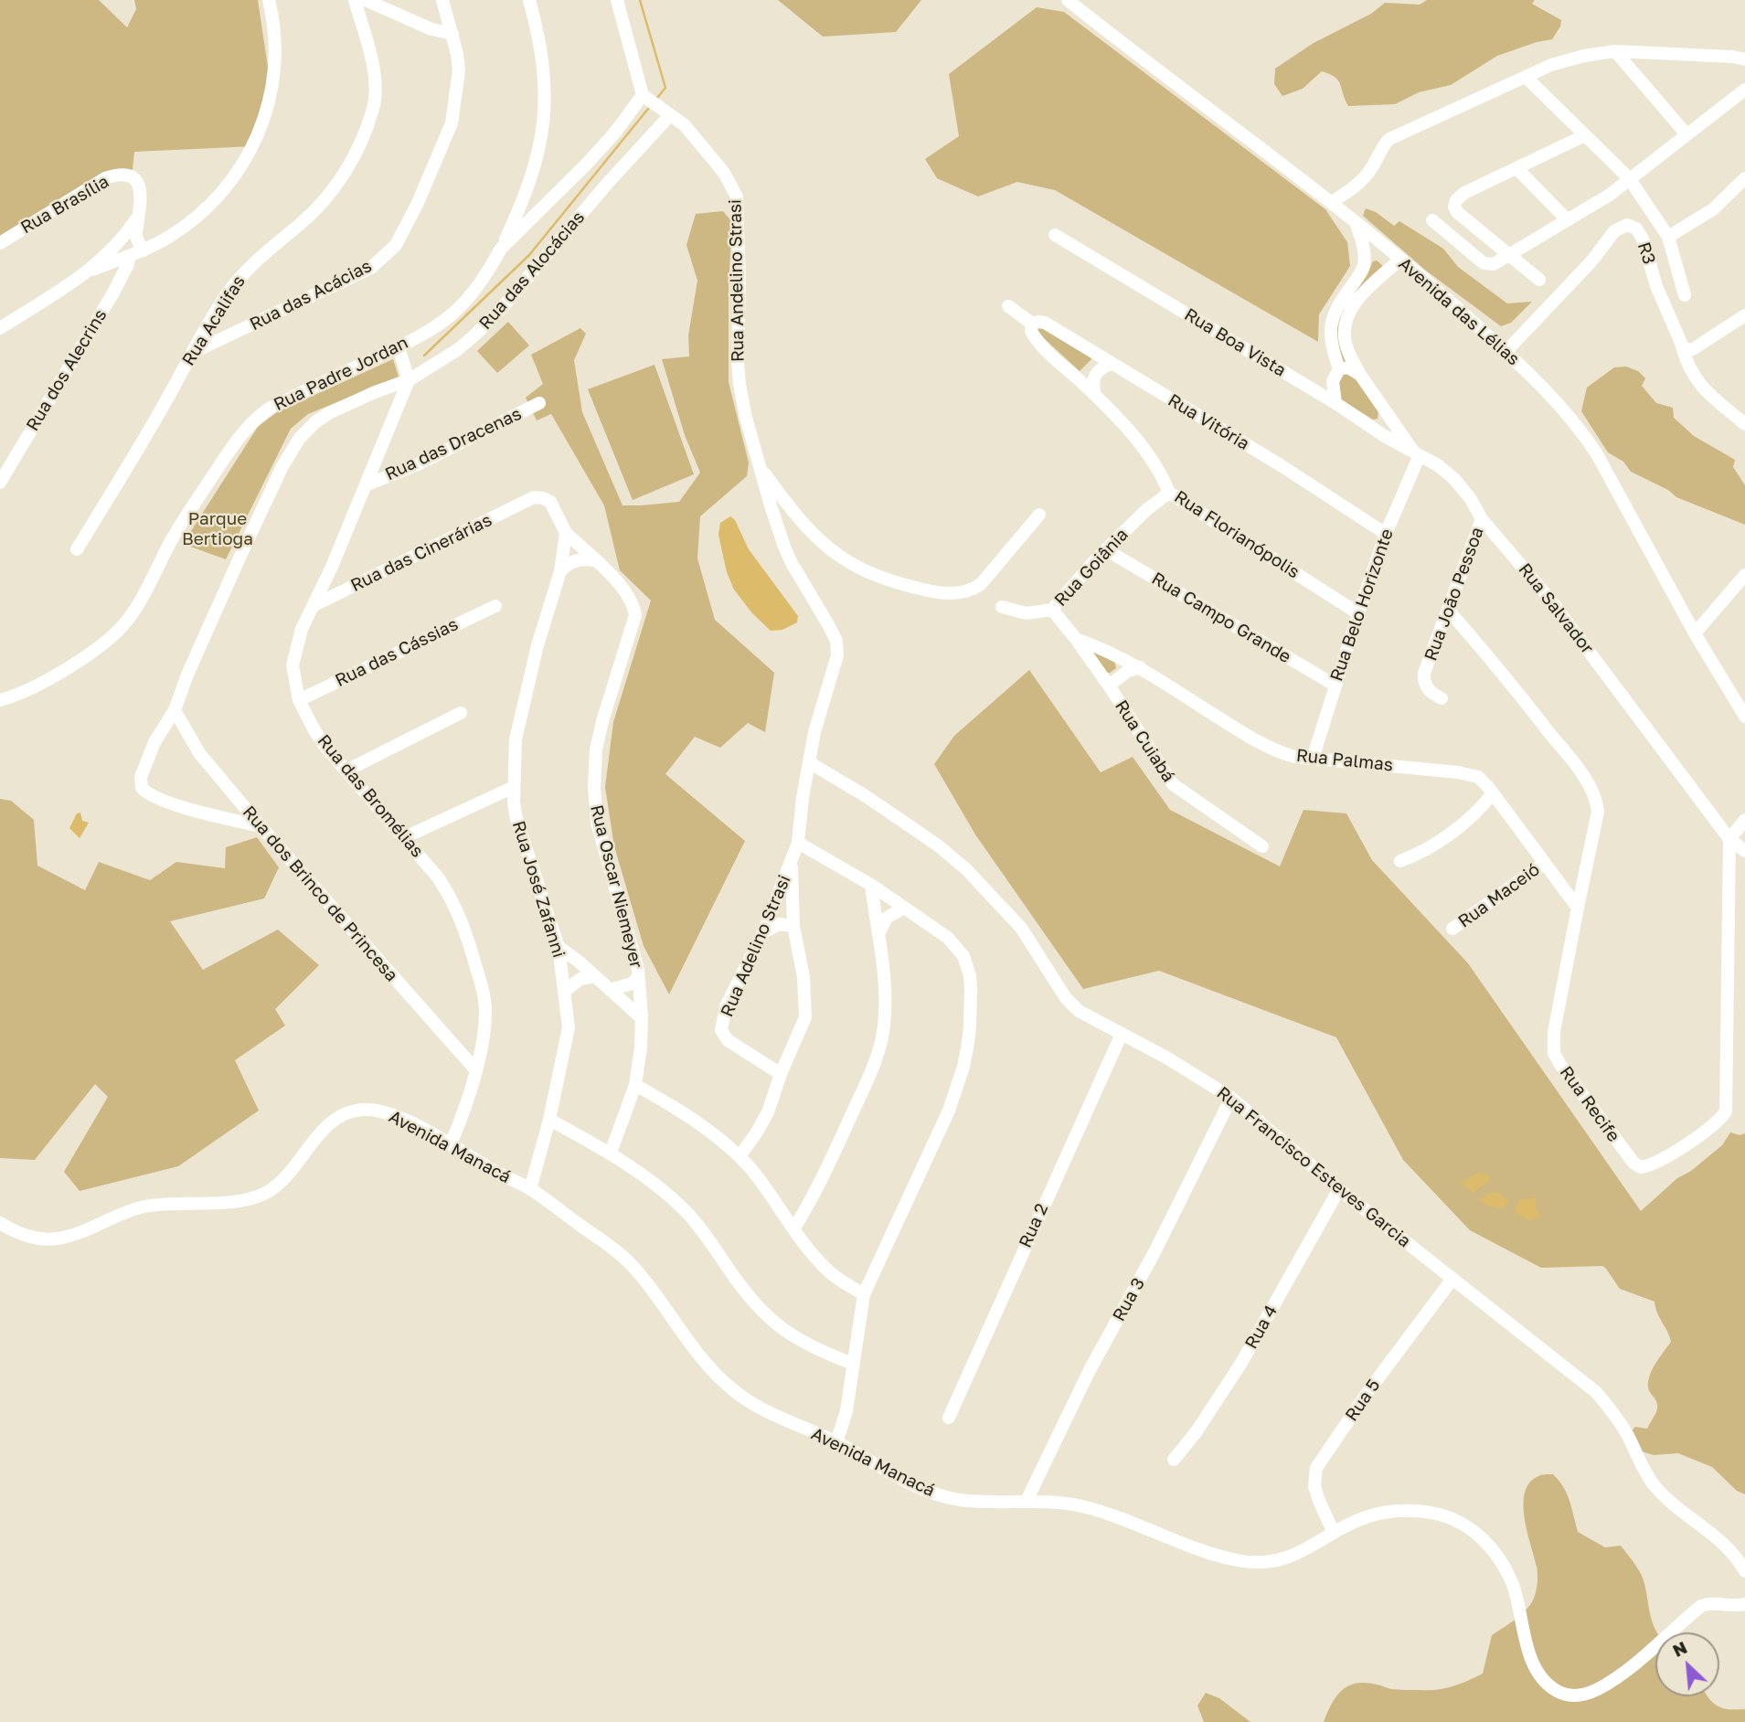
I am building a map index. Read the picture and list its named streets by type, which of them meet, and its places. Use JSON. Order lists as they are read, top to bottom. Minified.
{"streets":{"street":["Rua Brasília","R3","Rua das Alocácias","Rua Andelino Strasi","Rua das Acácias","Avenida das Lélias","Rua Acalifas","Rua Boa Vista","Rua dos Alecrins","Rua Padre Jordan","Rua Vitória","Rua das Dracenas","Rua Florianópolis","Rua das Cinerárias","Rua Goiânia","Rua João Pessoa","Rua Belo Horizonte","Rua Salvador","Rua Campo Grande","Rua das Cássias","Rua Cuiabá","Rua Palmas","Rua das Bromélias","Rua Oscar Niemeyer","Rua José Zafanni","Rua dos Brinco de Princesa","Rua Maceió","Rua Adelino Strasi","Rua Recife","Avenida Manacá","Rua Francisco Esteves Garcia","Rua 2","Rua 3","Rua 4","Rua 5"]},"crossings":[["R3","Avenida das Lélias"],["Rua das Alocácias","Rua Andelino Strasi"],["Rua das Alocácias","Rua das Bromélias"],["Rua das Alocácias","Rua dos Brinco de Princesa"],["Rua Andelino Strasi","Rua Padre Jordan"],["Rua Andelino Strasi","Rua Adelino Strasi"],["Rua Andelino Strasi","Rua Francisco Esteves Garcia"],["Rua das Acácias","Rua Acalifas"],["Avenida das Lélias","Rua Salvador"],["Rua Boa Vista","Rua Belo Horizonte"],["Rua Boa Vista","Rua Salvador"],["Rua Vitória","Rua Florianópolis"],["Rua Vitória","Rua Belo Horizonte"],["Rua das Dracenas","Rua das Bromélias"],["Rua Florianópolis","Rua Goiânia"],["Rua Florianópolis","Rua Belo Horizonte"],["Rua das Cinerárias","Rua das Bromélias"],["Rua das Cinerárias","Rua Oscar Niemeyer"],["Rua das Cinerárias","Rua José Zafanni"],["Rua Goiânia","Rua Campo Grande"],["Rua Goiânia","Rua Cuiabá"],["Rua João Pessoa","Rua Salvador"],["Rua João Pessoa","Rua Recife"],["Rua Belo Horizonte","Rua Salvador"],["Rua Belo Horizonte","Rua Campo Grande"],["Rua Belo Horizonte","Rua Palmas"],["Rua Salvador","Rua Recife"],["Rua das Cássias","Rua das Bromélias"],["Rua Cuiabá","Rua Palmas"],["Rua Palmas","Rua Maceió"],["Rua Palmas","Rua Recife"],["Rua das Bromélias","Rua dos Brinco de Princesa"],["Rua das Bromélias","Avenida Manacá"],["Rua Oscar Niemeyer","Rua José Zafanni"],["Rua José Zafanni","Avenida Manacá"],["Rua Adelino Strasi","Rua Francisco Esteves Garcia"],["Avenida Manacá","Rua 3"],["Avenida Manacá","Rua 5"],["Rua Francisco Esteves Garcia","Rua 2"],["Rua Francisco Esteves Garcia","Rua 3"],["Rua Francisco Esteves Garcia","Rua 4"],["Rua Francisco Esteves Garcia","Rua 5"]],"parks":["Parque Bertioga"],"north":"top left"}
